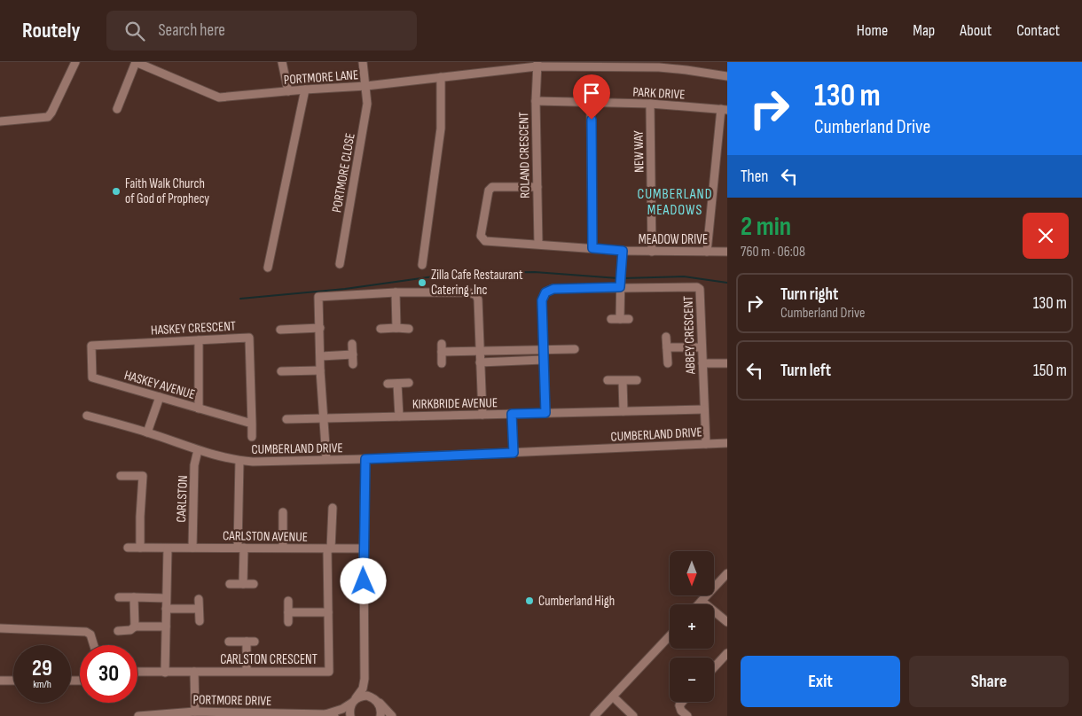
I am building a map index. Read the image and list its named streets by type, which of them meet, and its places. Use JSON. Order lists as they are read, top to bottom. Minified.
{"streets":{"street":["PORTMORE LANE","PARK DRIVE","NEW WAY","ROLAND CRESCENT","PORTMORE CLOSE","MEADOW DRIVE","HASKEY CRESCENT","ABBEY CRESCENT","HASKEY AVENUE","KIRKBRIDE AVENUE","CUMBERLAND DRIVE","CARLSTON","CARLSTON AVENUE","CARLSTON CRESCENT","PORTMORE DRIVE"]},"crossings":[["PORTMORE LANE","ROLAND CRESCENT"],["PORTMORE LANE","PORTMORE CLOSE"],["PARK DRIVE","NEW WAY"],["PARK DRIVE","ROLAND CRESCENT"],["NEW WAY","MEADOW DRIVE"],["ROLAND CRESCENT","MEADOW DRIVE"],["HASKEY CRESCENT","HASKEY AVENUE"],["ABBEY CRESCENT","KIRKBRIDE AVENUE"],["ABBEY CRESCENT","CUMBERLAND DRIVE"],["CUMBERLAND DRIVE","CARLSTON"],["CARLSTON","CARLSTON AVENUE"],["CARLSTON AVENUE","CARLSTON CRESCENT"]],"districts":["CUMBERLAND MEADOWS"],"places":["Faith Walk Church of God of Prophecy","Zilla Cafe Restaurant Catering .Inc","Cumberland High"],"north":"bottom","page":{"header":"Routely","search":"Search here","nav":["Home","Map","About","Contact"],"turn":["130 m","Cumberland Drive"],"then":"Then","heading":["2 min","760 m · 06:08"],"list":[{"name":"Turn right","note":"Cumberland Drive","value":"130 m"},{"name":"Turn left","value":"150 m"}],"map_buttons":["+","−"],"speed":"29 km/h","limit":"30","buttons":["Exit","Share"]}}
